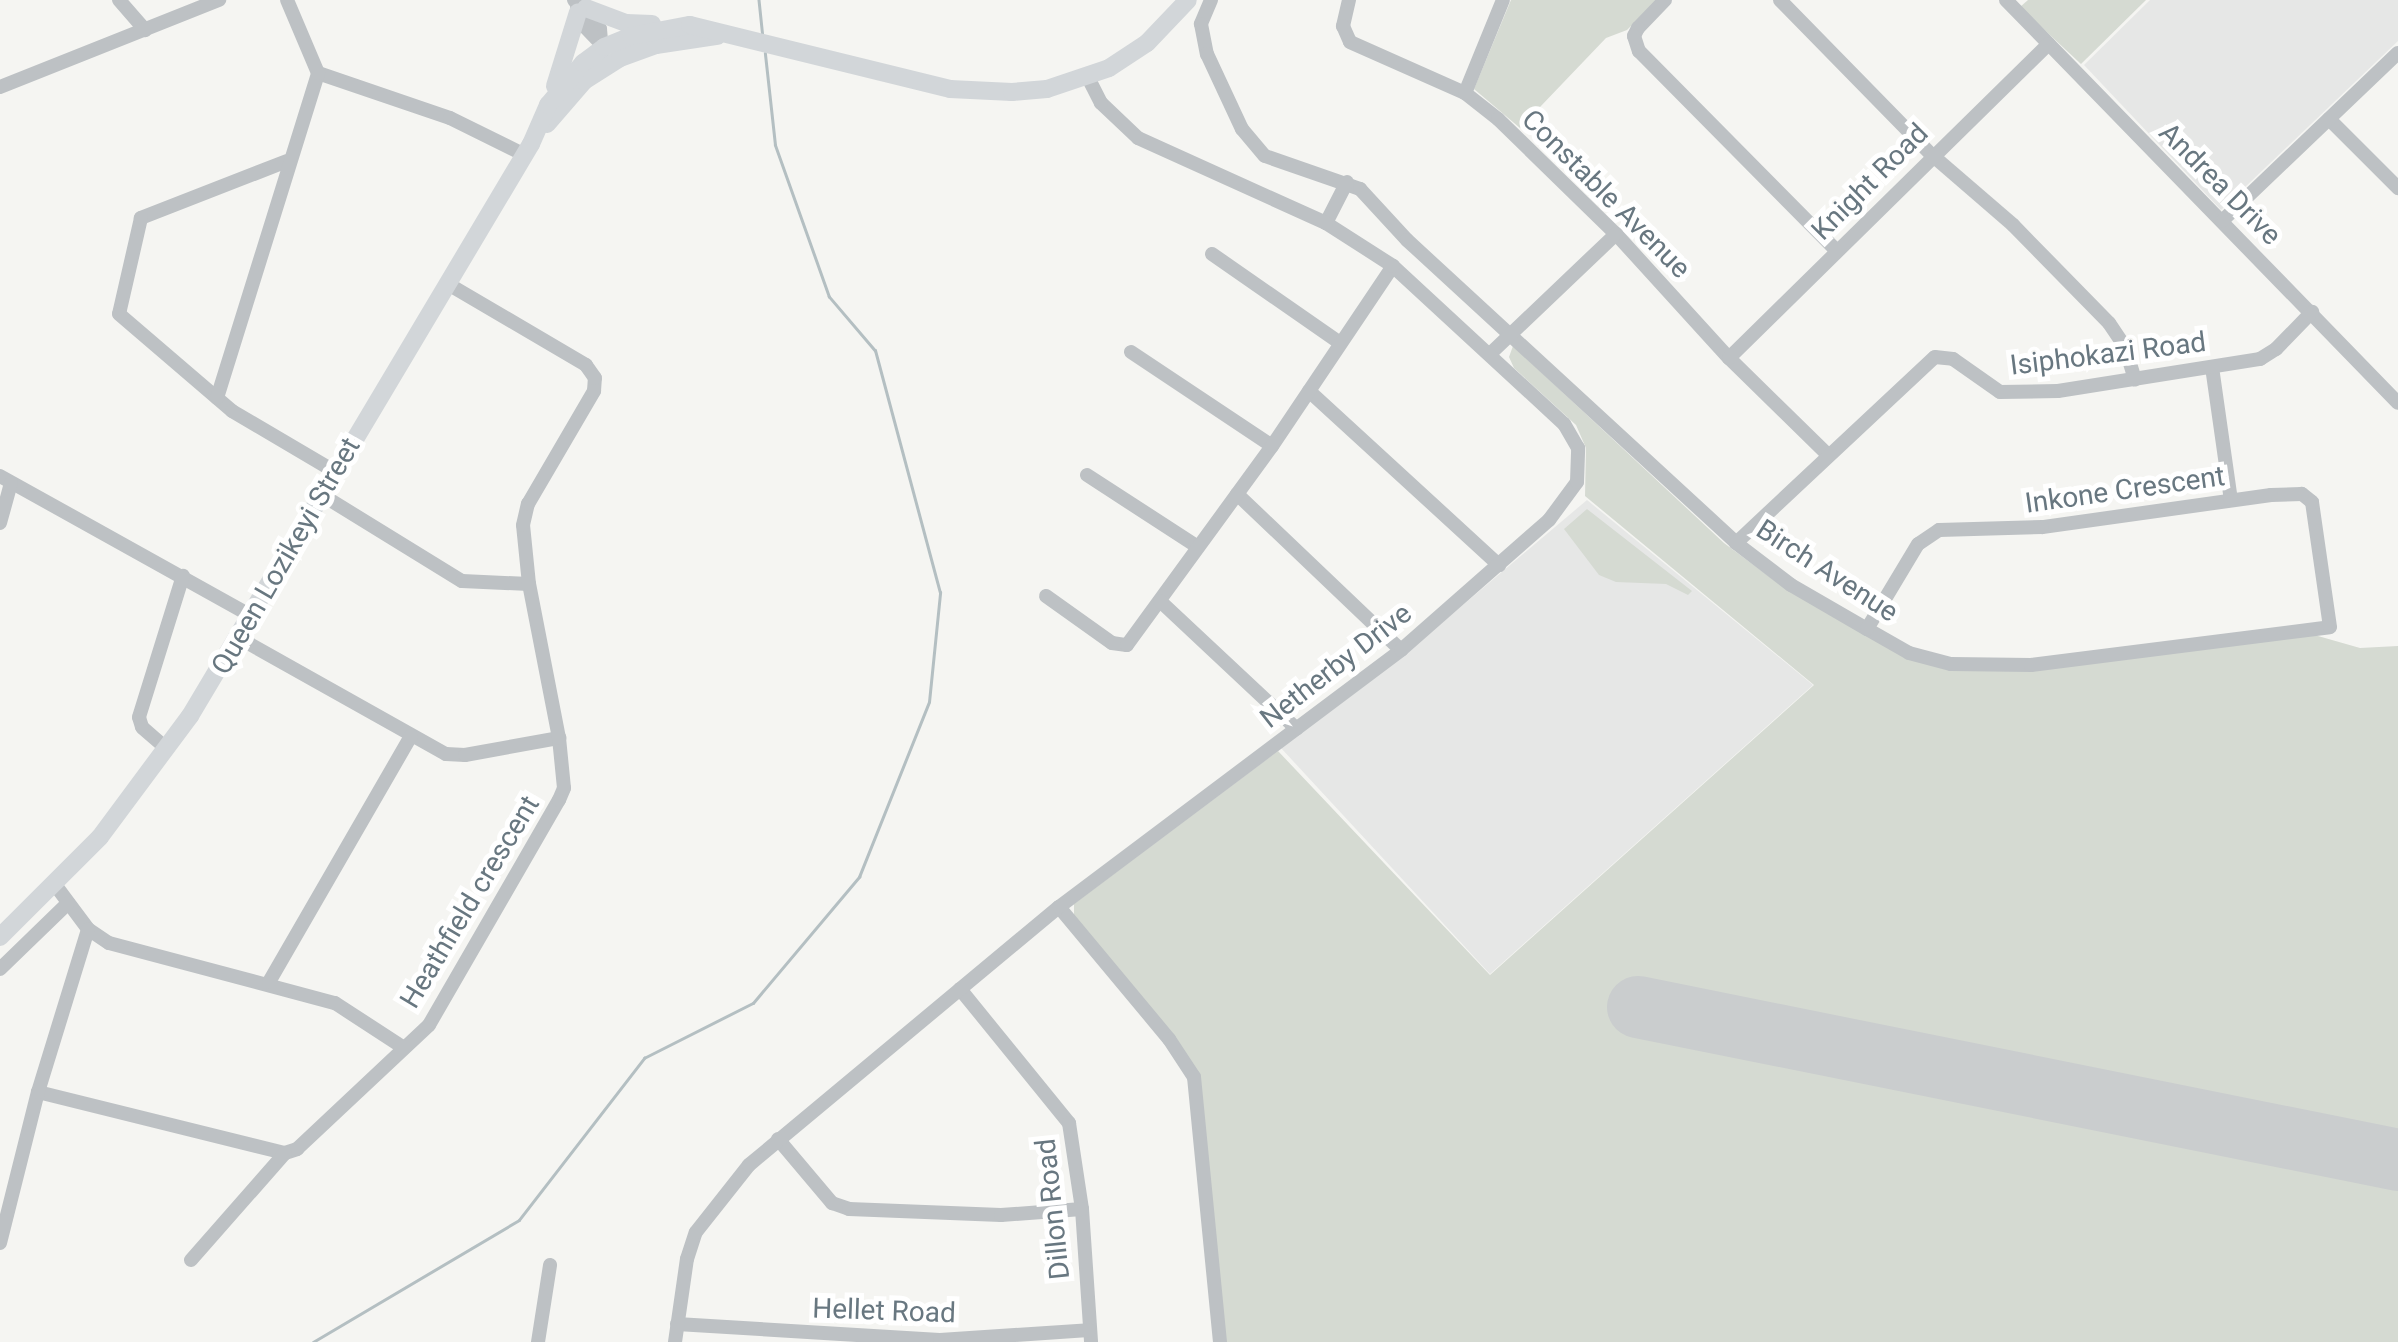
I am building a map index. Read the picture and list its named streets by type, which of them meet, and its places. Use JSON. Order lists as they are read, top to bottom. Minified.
{"streets":{"main road":["Queen Lozikeyi Street"],"street":["Knight Road","Andrea Drive","Constable Avenue","Isiphokazi Road","Inkone Crescent","Birch Avenue","Netherby Drive","Heathfield crescent","Dillon Road","Hellet Road"]},"crossings":[["Knight Road","Andrea Drive"],["Knight Road","Constable Avenue"],["Andrea Drive","Isiphokazi Road"],["Constable Avenue","Isiphokazi Road"],["Isiphokazi Road","Birch Avenue"],["Inkone Crescent","Birch Avenue"],["Queen Lozikeyi Street","Netherby Drive"],["Queen Lozikeyi Street","Heathfield crescent"],["Netherby Drive","Dillon Road"],["Netherby Drive","Hellet Road"],["Dillon Road","Hellet Road"]]}
